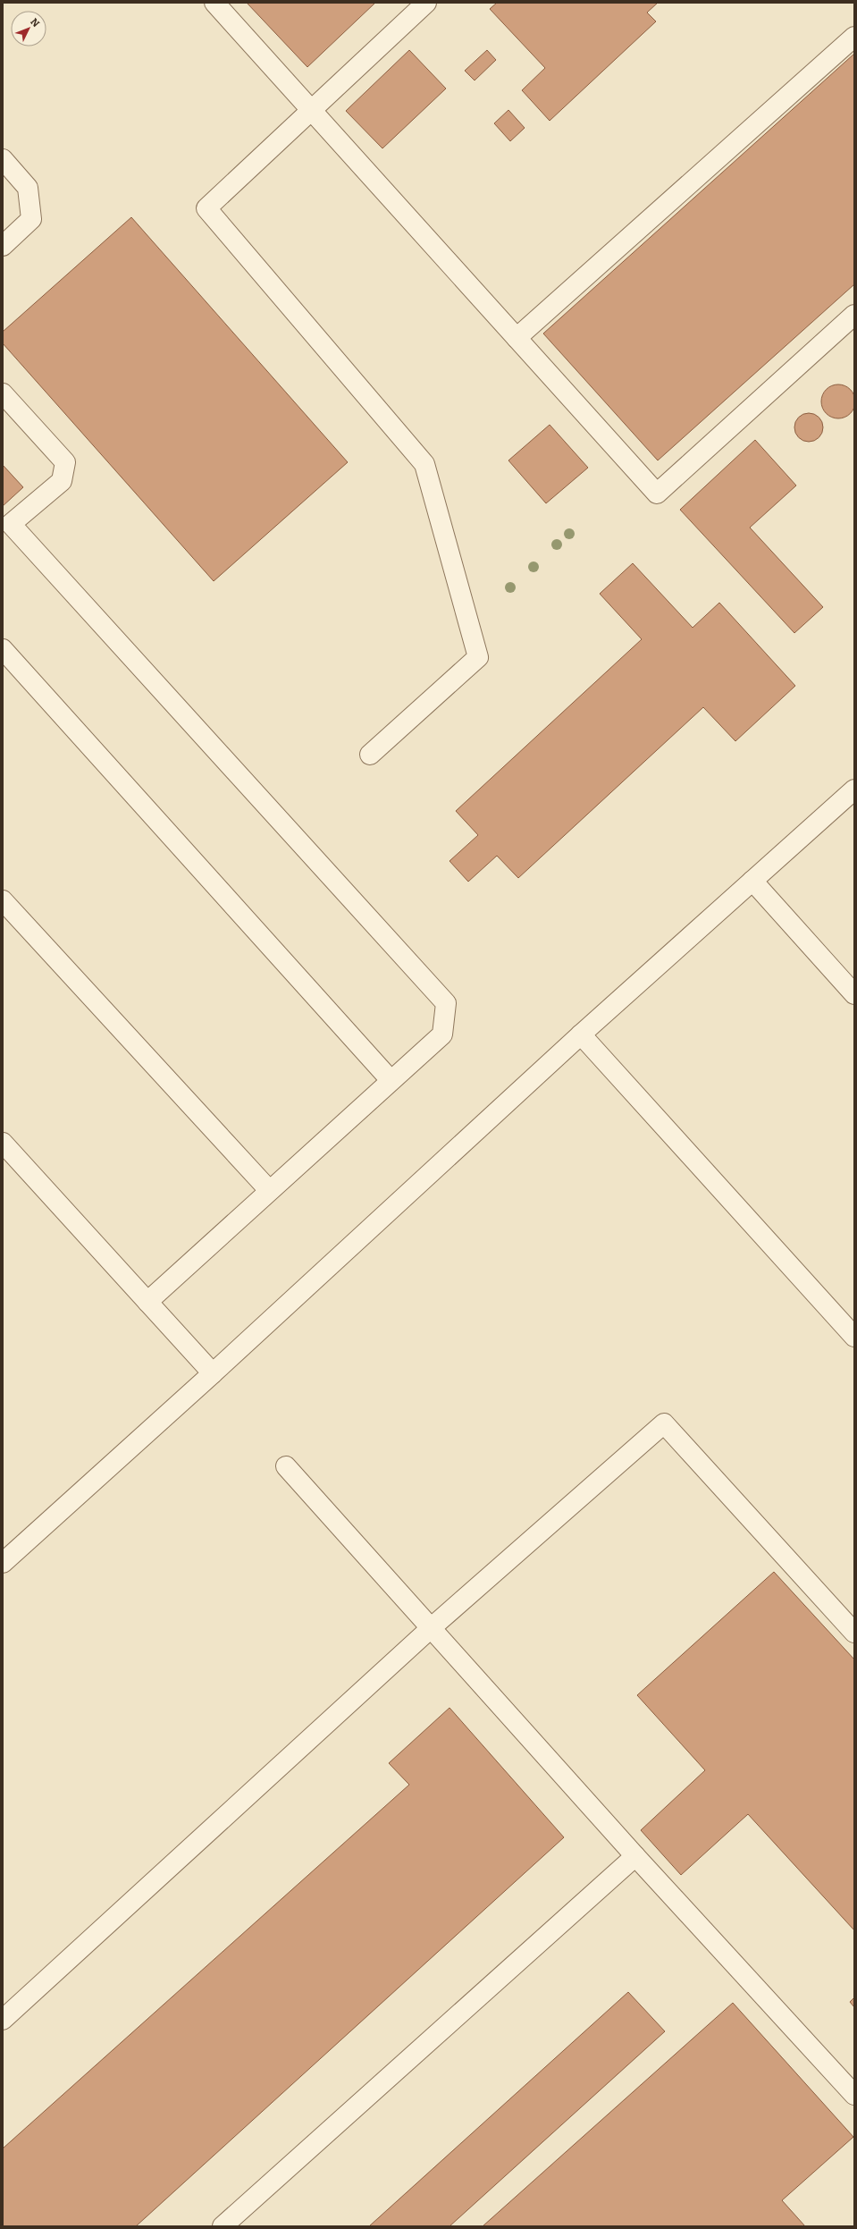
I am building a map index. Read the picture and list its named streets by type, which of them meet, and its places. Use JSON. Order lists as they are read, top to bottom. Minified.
{"north":"top right"}
